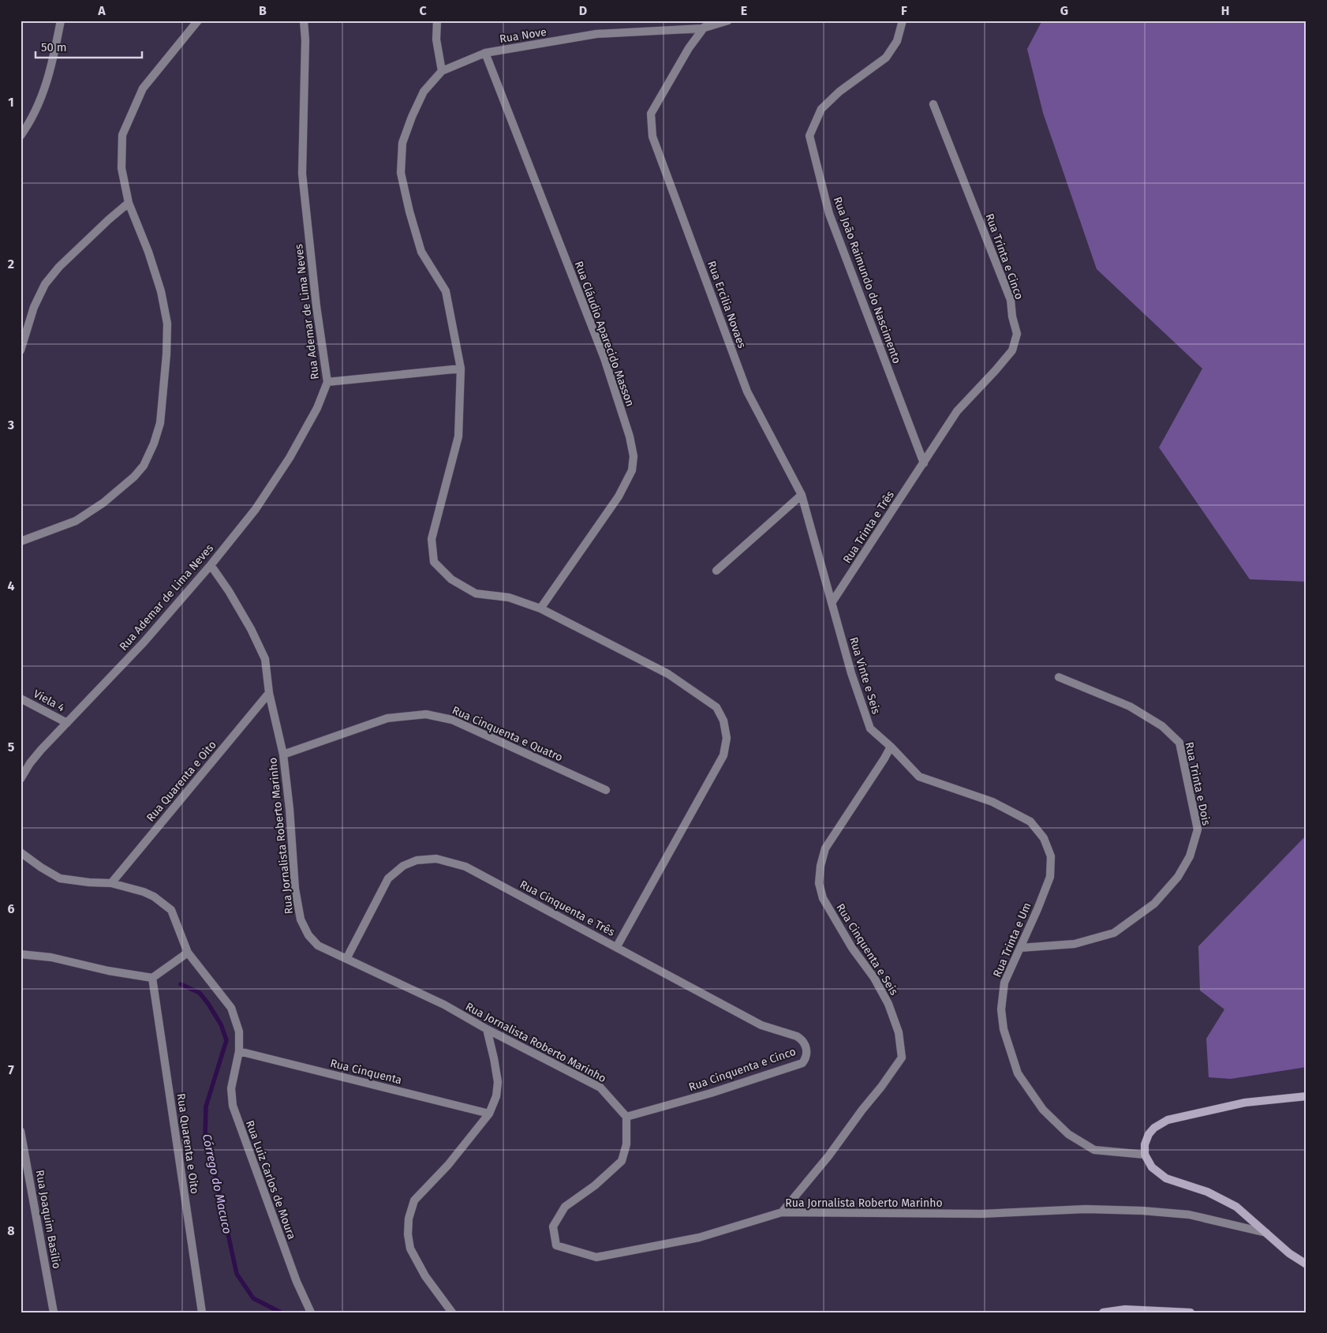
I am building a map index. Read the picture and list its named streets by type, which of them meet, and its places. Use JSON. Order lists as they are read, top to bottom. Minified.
{"streets":{"street":["Rua Nove","Rua Trinta e Cinco","Rua João Raimundo do Nascimento","Rua Ercilia Novaes","Rua Ademar de Lima Neves","Rua Cláudio Aparecido Masson","Rua Trinta e Três","Rua Vinte e Seis","Viela 4","Rua Cinquenta e Quatro","Rua Quarenta e Oito","Rua Trinta e Dois","Rua Jornalista Roberto Marinho","Rua Cinquenta e Três","Rua Trinta e Um","Rua Cinquenta e Seis","Rua Cinquenta e Cinco","Rua Cinquenta","Rua Luiz Carlos de Moura","Rua Joaquim Basílio"]},"crossings":[["Rua Nove","Rua Ercilia Novaes"],["Rua Nove","Rua Cláudio Aparecido Masson"],["Rua Trinta e Cinco","Rua João Raimundo do Nascimento"],["Rua Trinta e Cinco","Rua Trinta e Três"],["Rua João Raimundo do Nascimento","Rua Trinta e Três"],["Rua Ercilia Novaes","Rua Trinta e Três"],["Rua Ercilia Novaes","Rua Vinte e Seis"],["Rua Ademar de Lima Neves","Viela 4"],["Rua Ademar de Lima Neves","Rua Jornalista Roberto Marinho"],["Rua Cláudio Aparecido Masson","Rua Cinquenta e Três"],["Rua Trinta e Três","Rua Vinte e Seis"],["Rua Vinte e Seis","Rua Trinta e Um"],["Rua Vinte e Seis","Rua Cinquenta e Seis"],["Rua Cinquenta e Quatro","Rua Jornalista Roberto Marinho"],["Rua Quarenta e Oito","Rua Jornalista Roberto Marinho"],["Rua Quarenta e Oito","Rua Luiz Carlos de Moura"],["Rua Trinta e Dois","Rua Trinta e Um"],["Rua Jornalista Roberto Marinho","Rua Cinquenta e Três"],["Rua Jornalista Roberto Marinho","Rua Cinquenta e Seis"],["Rua Jornalista Roberto Marinho","Rua Cinquenta e Cinco"],["Rua Cinquenta e Três","Rua Cinquenta e Cinco"],["Rua Trinta e Um","Rua Cinquenta e Seis"],["Rua Cinquenta","Rua Luiz Carlos de Moura"]],"water":["Córrego do Macuco"],"scale_bar":"50 m","grid":{"columns":["A","B","C","D","E","F","G","H"],"rows":["1","2","3","4","5","6","7","8"]}}
